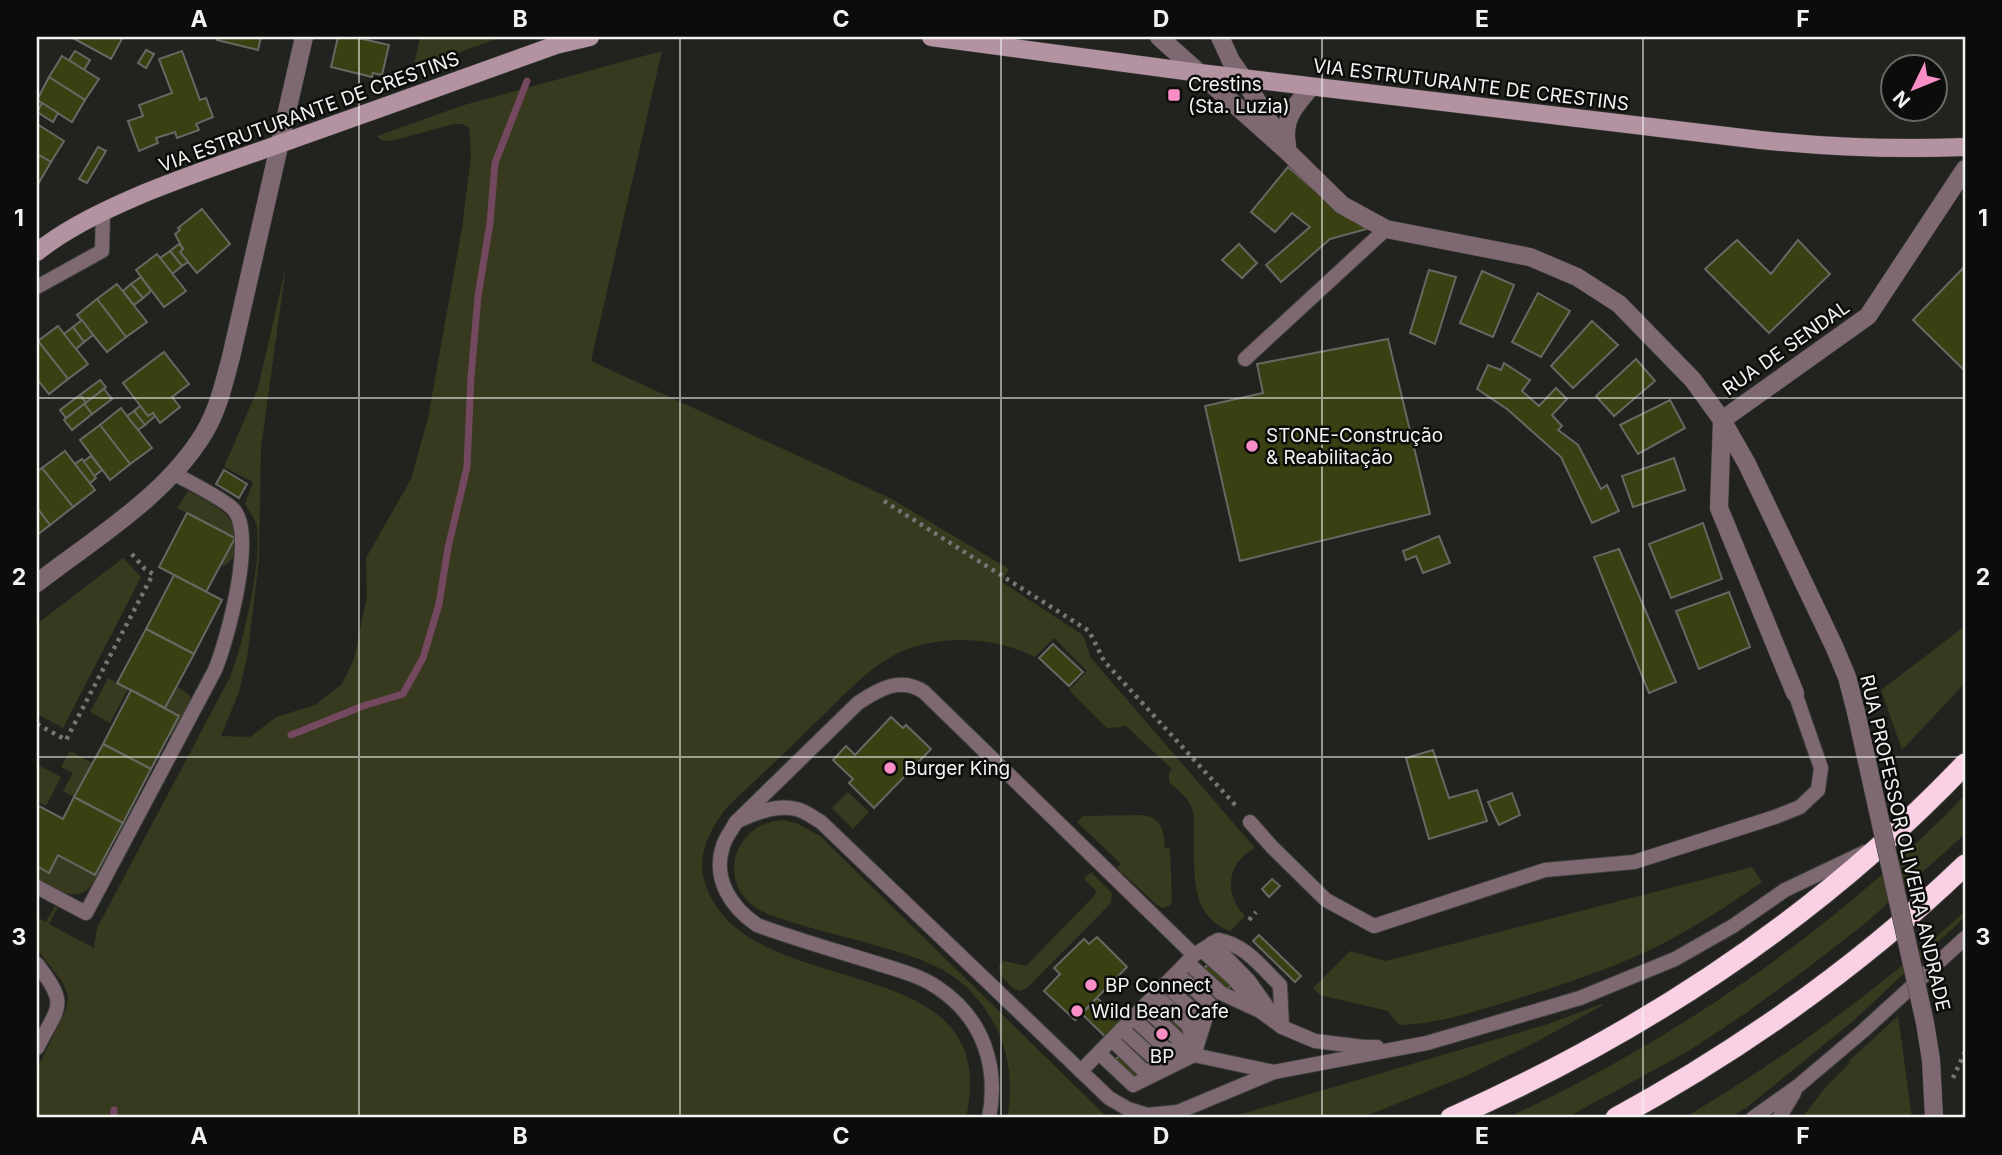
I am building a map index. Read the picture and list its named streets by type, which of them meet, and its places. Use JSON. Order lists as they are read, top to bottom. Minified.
{"streets":{"main road":["VIA ESTRUTURANTE DE CRESTINS"],"street":["RUA DE SENDAL","RUA PROFESSOR OLIVEIRA ANDRADE"]},"crossings":[["VIA ESTRUTURANTE DE CRESTINS","RUA PROFESSOR OLIVEIRA ANDRADE"],["RUA DE SENDAL","RUA PROFESSOR OLIVEIRA ANDRADE"]],"places":{"transit":["Crestins (Sta. Luzia)"],"other":["STONE-Construção & Reabilitação","Burger King","BP Connect","Wild Bean Cafe","BP"]},"north":"bottom left","grid":{"columns":["A","B","C","D","E","F"],"rows":["1","2","3"]}}
